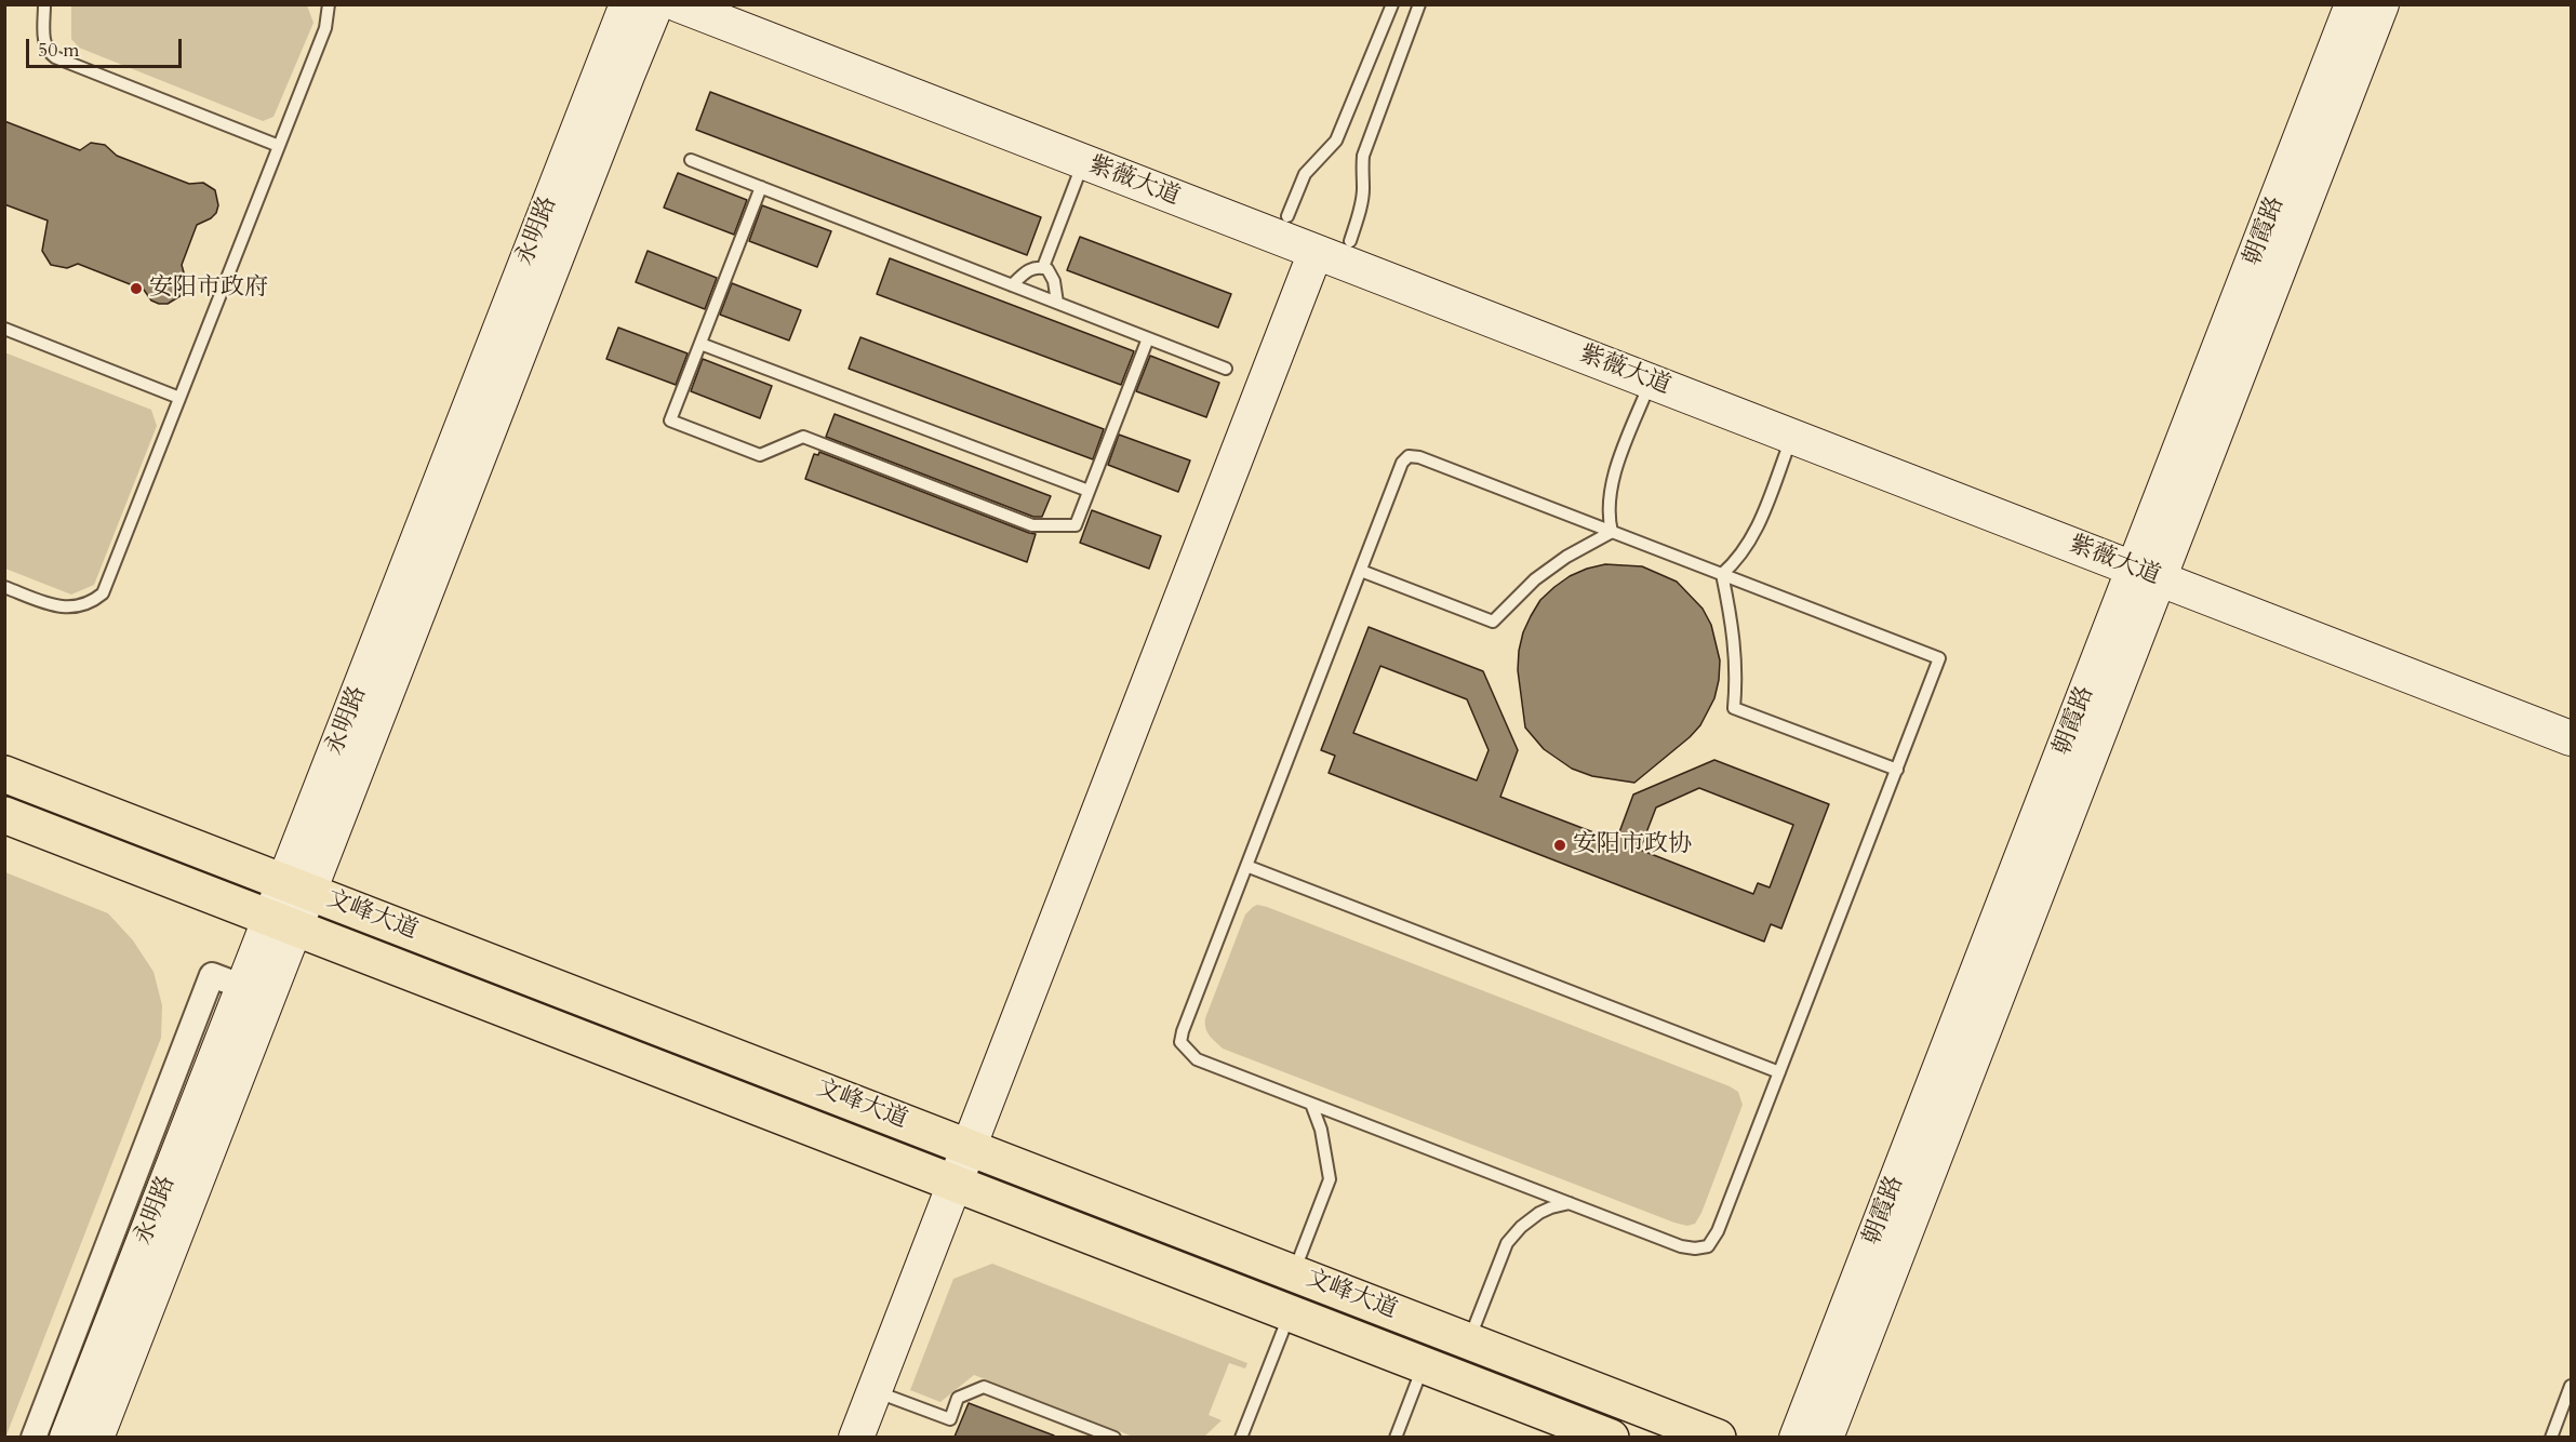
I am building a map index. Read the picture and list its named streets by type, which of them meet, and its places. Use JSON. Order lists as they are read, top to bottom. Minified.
{"streets":{"main road":["文峰大道"],"street":["紫薇大道","永明路","朝霞路"]},"crossings":[["紫薇大道","朝霞路"],["永明路","文峰大道"]],"places":["安阳市政府","安阳市政协"],"scale_bar":"50 m"}
